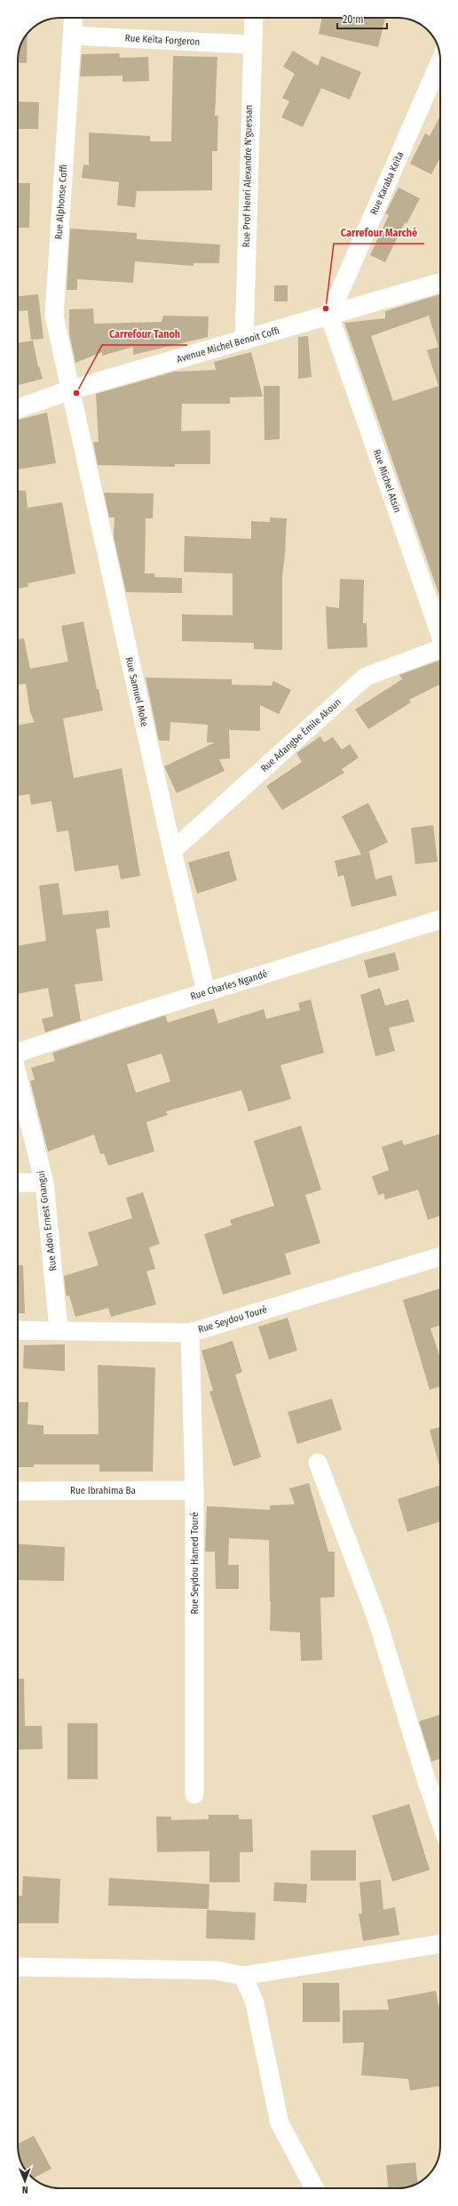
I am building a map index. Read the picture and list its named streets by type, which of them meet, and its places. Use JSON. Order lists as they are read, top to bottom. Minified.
{"streets":{"street":["Rue Keïta Forgeron","Rue Prof Henri Alexandre N'guessan","Rue Karaba Keïta","Rue Alphonse Coffi","Avenue Michel Benoit Coffi","Rue Michel Atsin","Rue Samuel Moke","Rue Adangbe Émile Akoun","Rue Charles Ngandé","Rue Adon Ernest Gnangui","Rue Seydou Touré","Rue Ibrahima Ba","Rue Seydou Hamed Touré"]},"crossings":[["Rue Keïta Forgeron","Rue Prof Henri Alexandre N'guessan"],["Rue Keïta Forgeron","Rue Alphonse Coffi"],["Rue Prof Henri Alexandre N'guessan","Avenue Michel Benoit Coffi"],["Rue Karaba Keïta","Avenue Michel Benoit Coffi"],["Rue Karaba Keïta","Rue Michel Atsin"],["Rue Alphonse Coffi","Avenue Michel Benoit Coffi"],["Rue Alphonse Coffi","Rue Samuel Moke"],["Avenue Michel Benoit Coffi","Rue Michel Atsin"],["Avenue Michel Benoit Coffi","Rue Samuel Moke"],["Rue Samuel Moke","Rue Adangbe Émile Akoun"],["Rue Samuel Moke","Rue Charles Ngandé"],["Rue Adon Ernest Gnangui","Rue Seydou Touré"],["Rue Seydou Touré","Rue Seydou Hamed Touré"],["Rue Ibrahima Ba","Rue Seydou Hamed Touré"]],"places":["Carrefour Marché","Carrefour Tanoh"],"scale_bar":"20 m","north":"bottom"}
